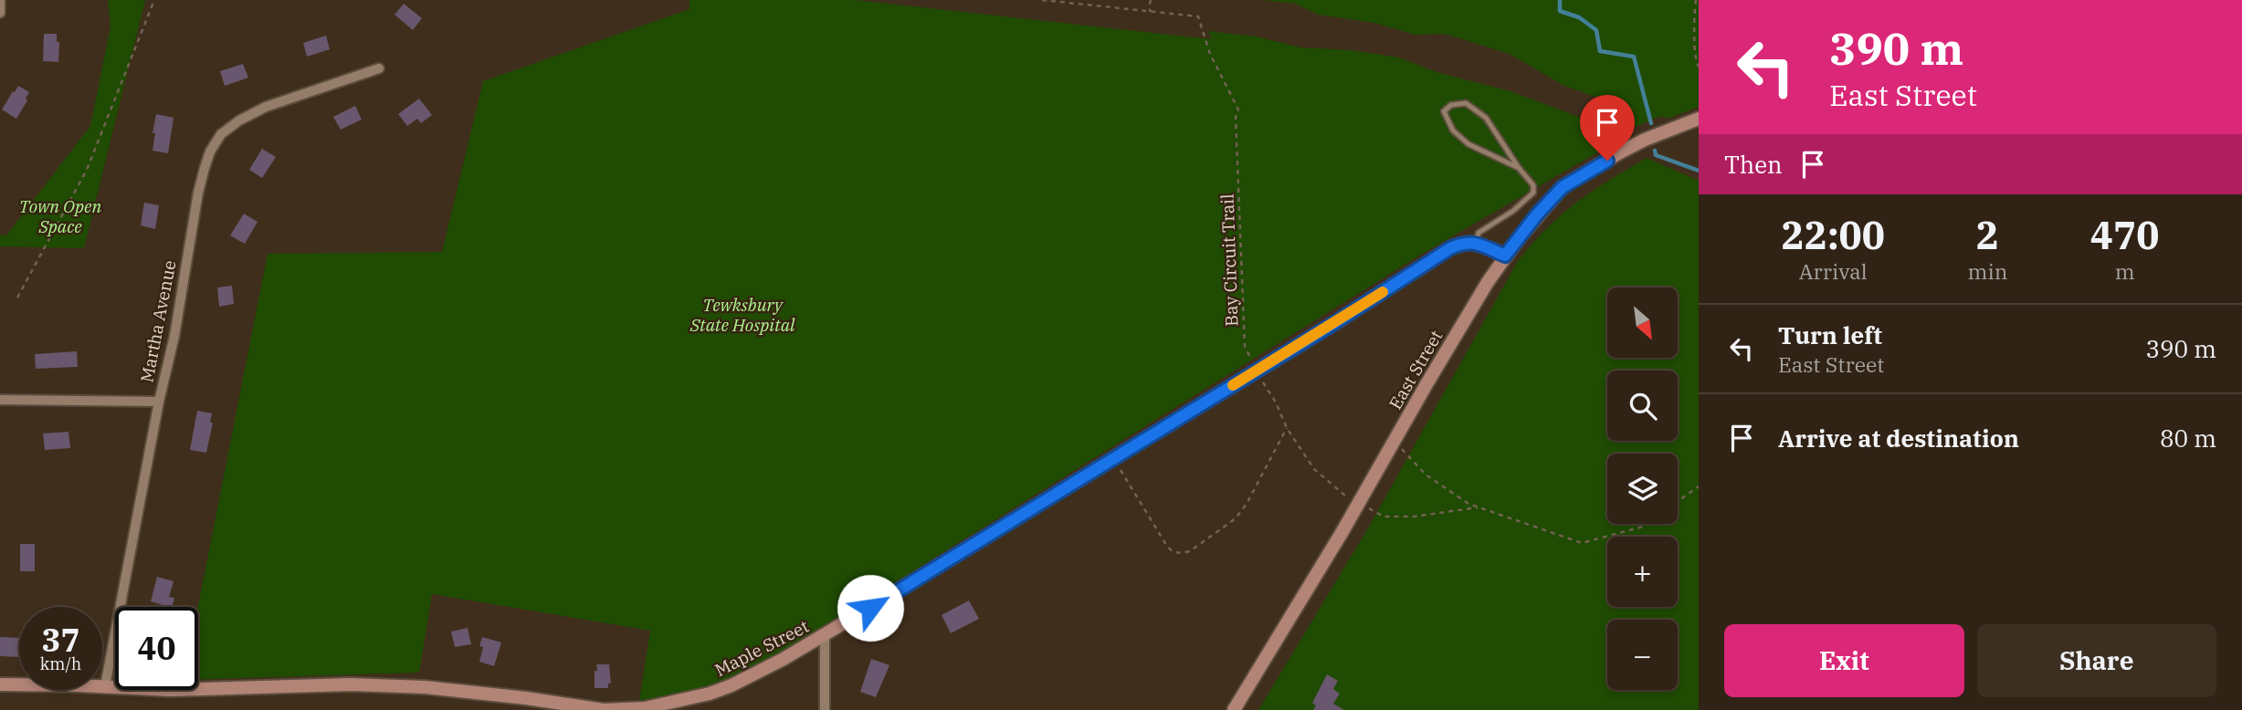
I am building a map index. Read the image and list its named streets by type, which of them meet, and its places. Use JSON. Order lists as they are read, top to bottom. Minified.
{"streets":{"street":["Martha Avenue","East Street","Maple Street"],"path":["Bay Circuit Trail"]},"crossings":[["Bay Circuit Trail","East Street"],["Bay Circuit Trail","Maple Street"],["Martha Avenue","Maple Street"]],"parks":["Town Open Space","Tewksbury State Hospital"],"north":"bottom right","page":{"turn":["390 m","East Street"],"then":"Then","eta":["22:00","Arrival","2","min","470","m"],"map_buttons":["+","−"],"list":[{"name":"Turn left","note":"East Street","value":"390 m"},{"name":"Arrive at destination","value":"80 m"}],"speed":"37 km/h","limit":"40","buttons":["Exit","Share"]}}
